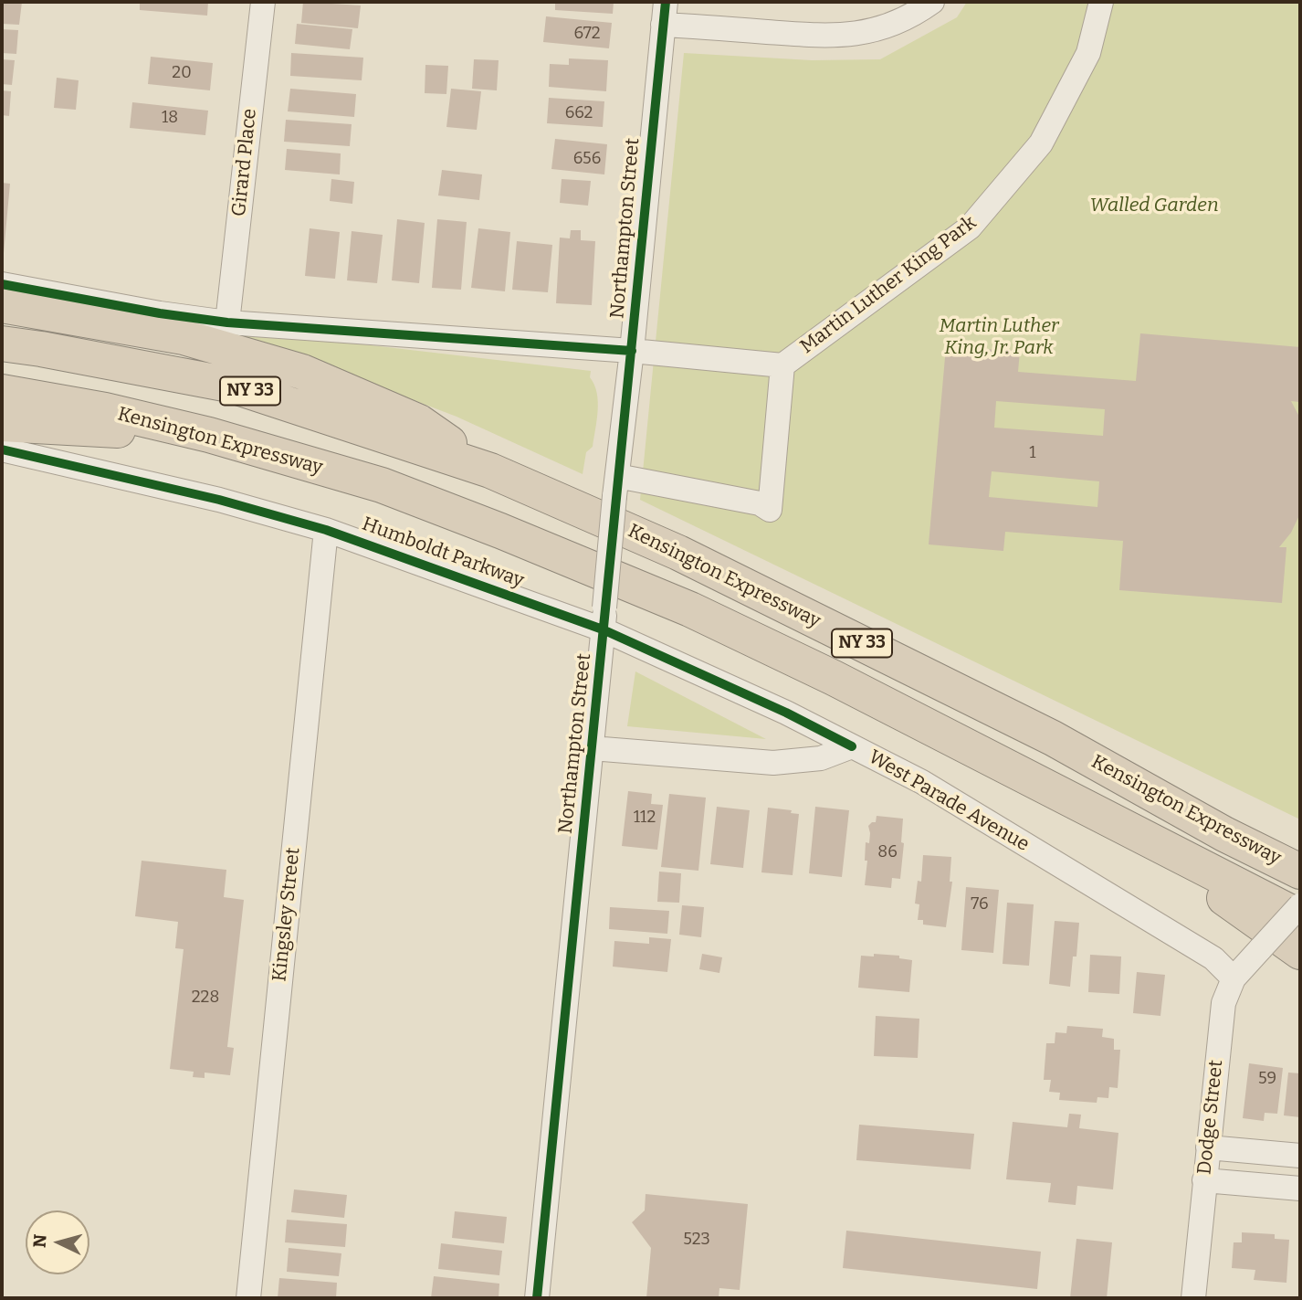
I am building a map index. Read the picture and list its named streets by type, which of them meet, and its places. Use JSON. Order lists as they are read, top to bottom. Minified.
{"streets":{"highway":["NY 33","Kensington Expressway"],"street":["Girard Place","Northampton Street","Martin Luther King Park","Humboldt Parkway","West Parade Avenue","Kingsley Street","Dodge Street"]},"crossings":[["Northampton Street","Martin Luther King Park"],["Northampton Street","Humboldt Parkway"],["Northampton Street","West Parade Avenue"],["Kensington Expressway","Dodge Street"],["Humboldt Parkway","West Parade Avenue"],["Humboldt Parkway","Kingsley Street"],["West Parade Avenue","Dodge Street"]],"parks":["Walled Garden","Martin Luther King, Jr. Park"],"house_numbers":["672","20","662","18","656","1","112","86","76","228","59","523"],"north":"left"}
